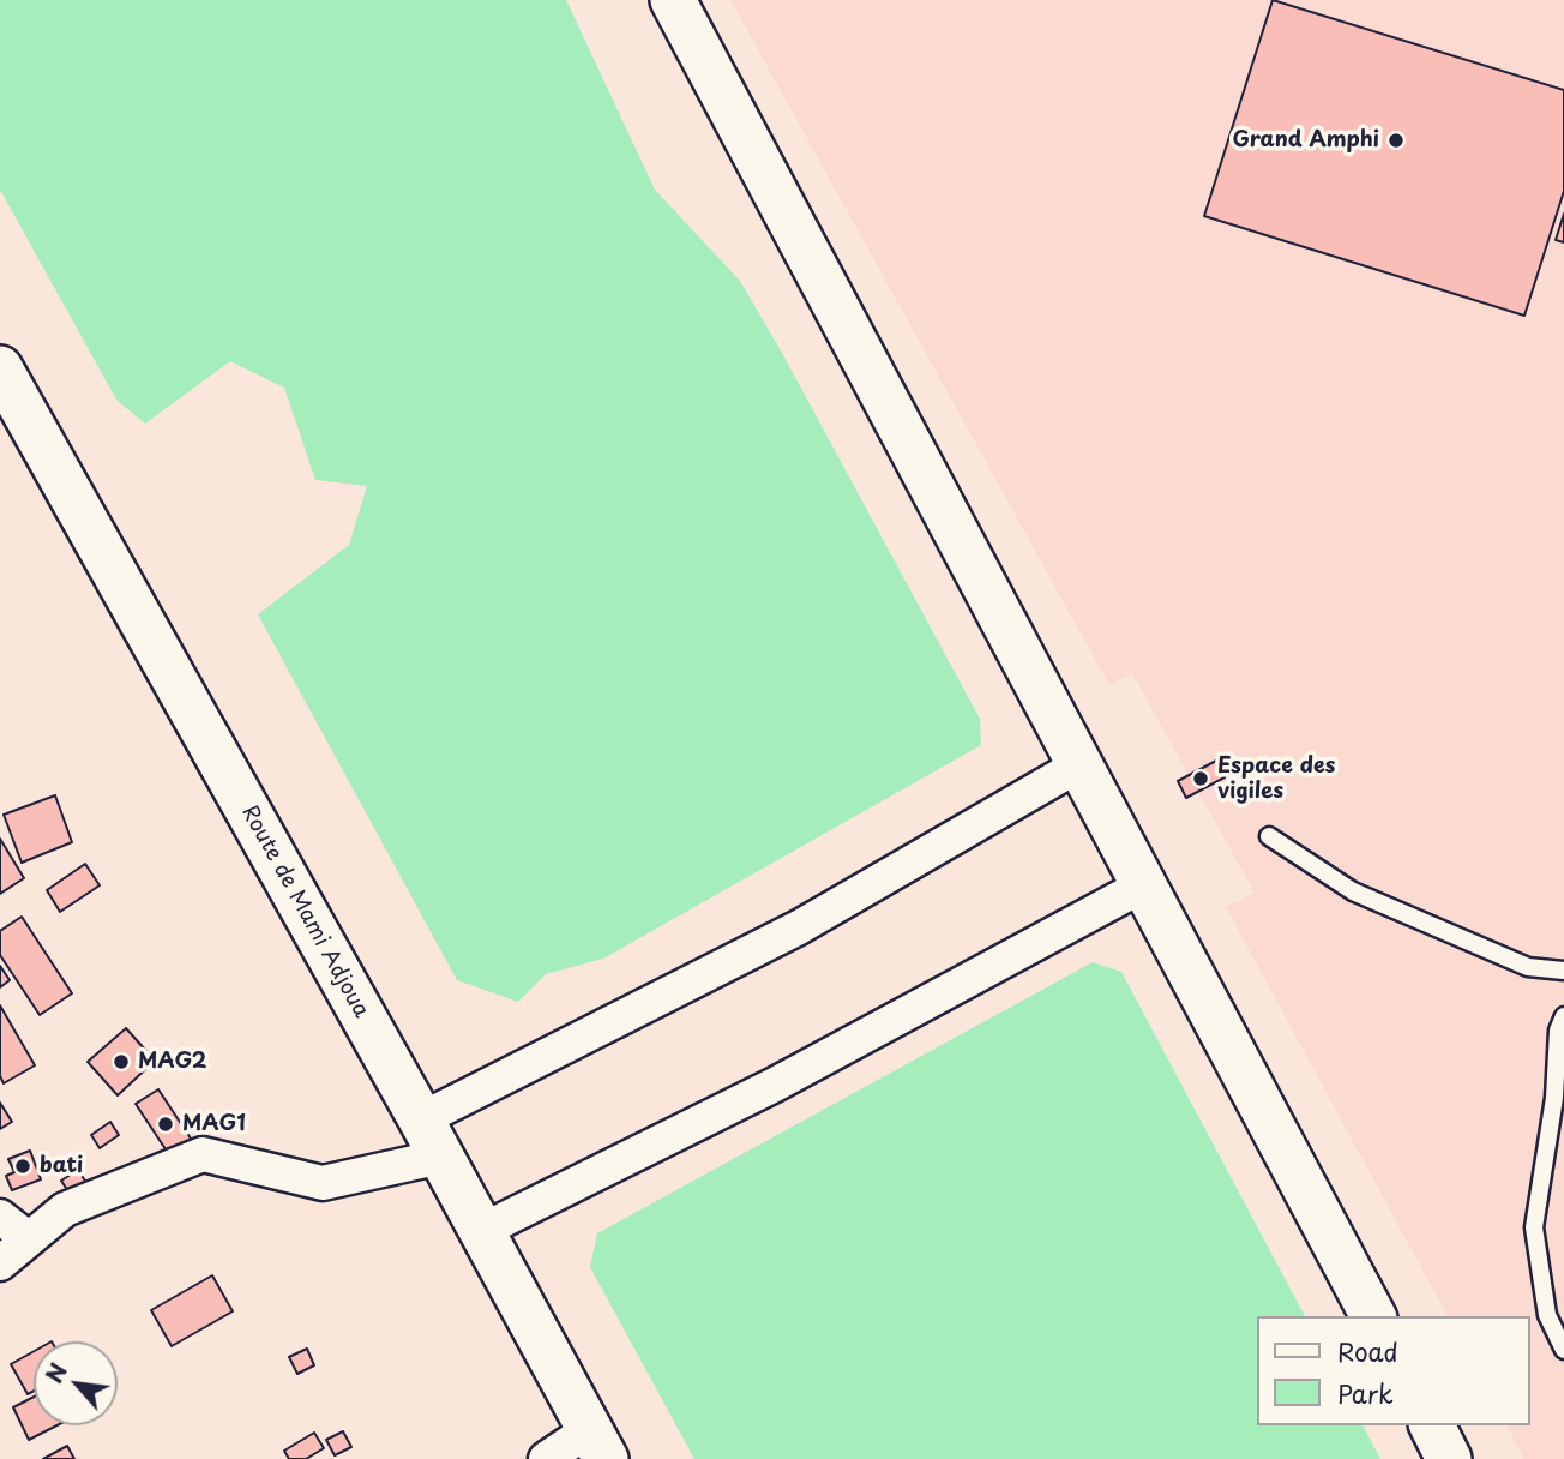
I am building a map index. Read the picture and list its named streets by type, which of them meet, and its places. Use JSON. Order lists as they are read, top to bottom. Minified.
{"streets":{"street":["Route de Mami Adjoua"]},"places":["Grand Amphi","Espace des vigiles","MAG2","MAG1","bati"],"legend":["Road","Park"],"north":"top left"}
